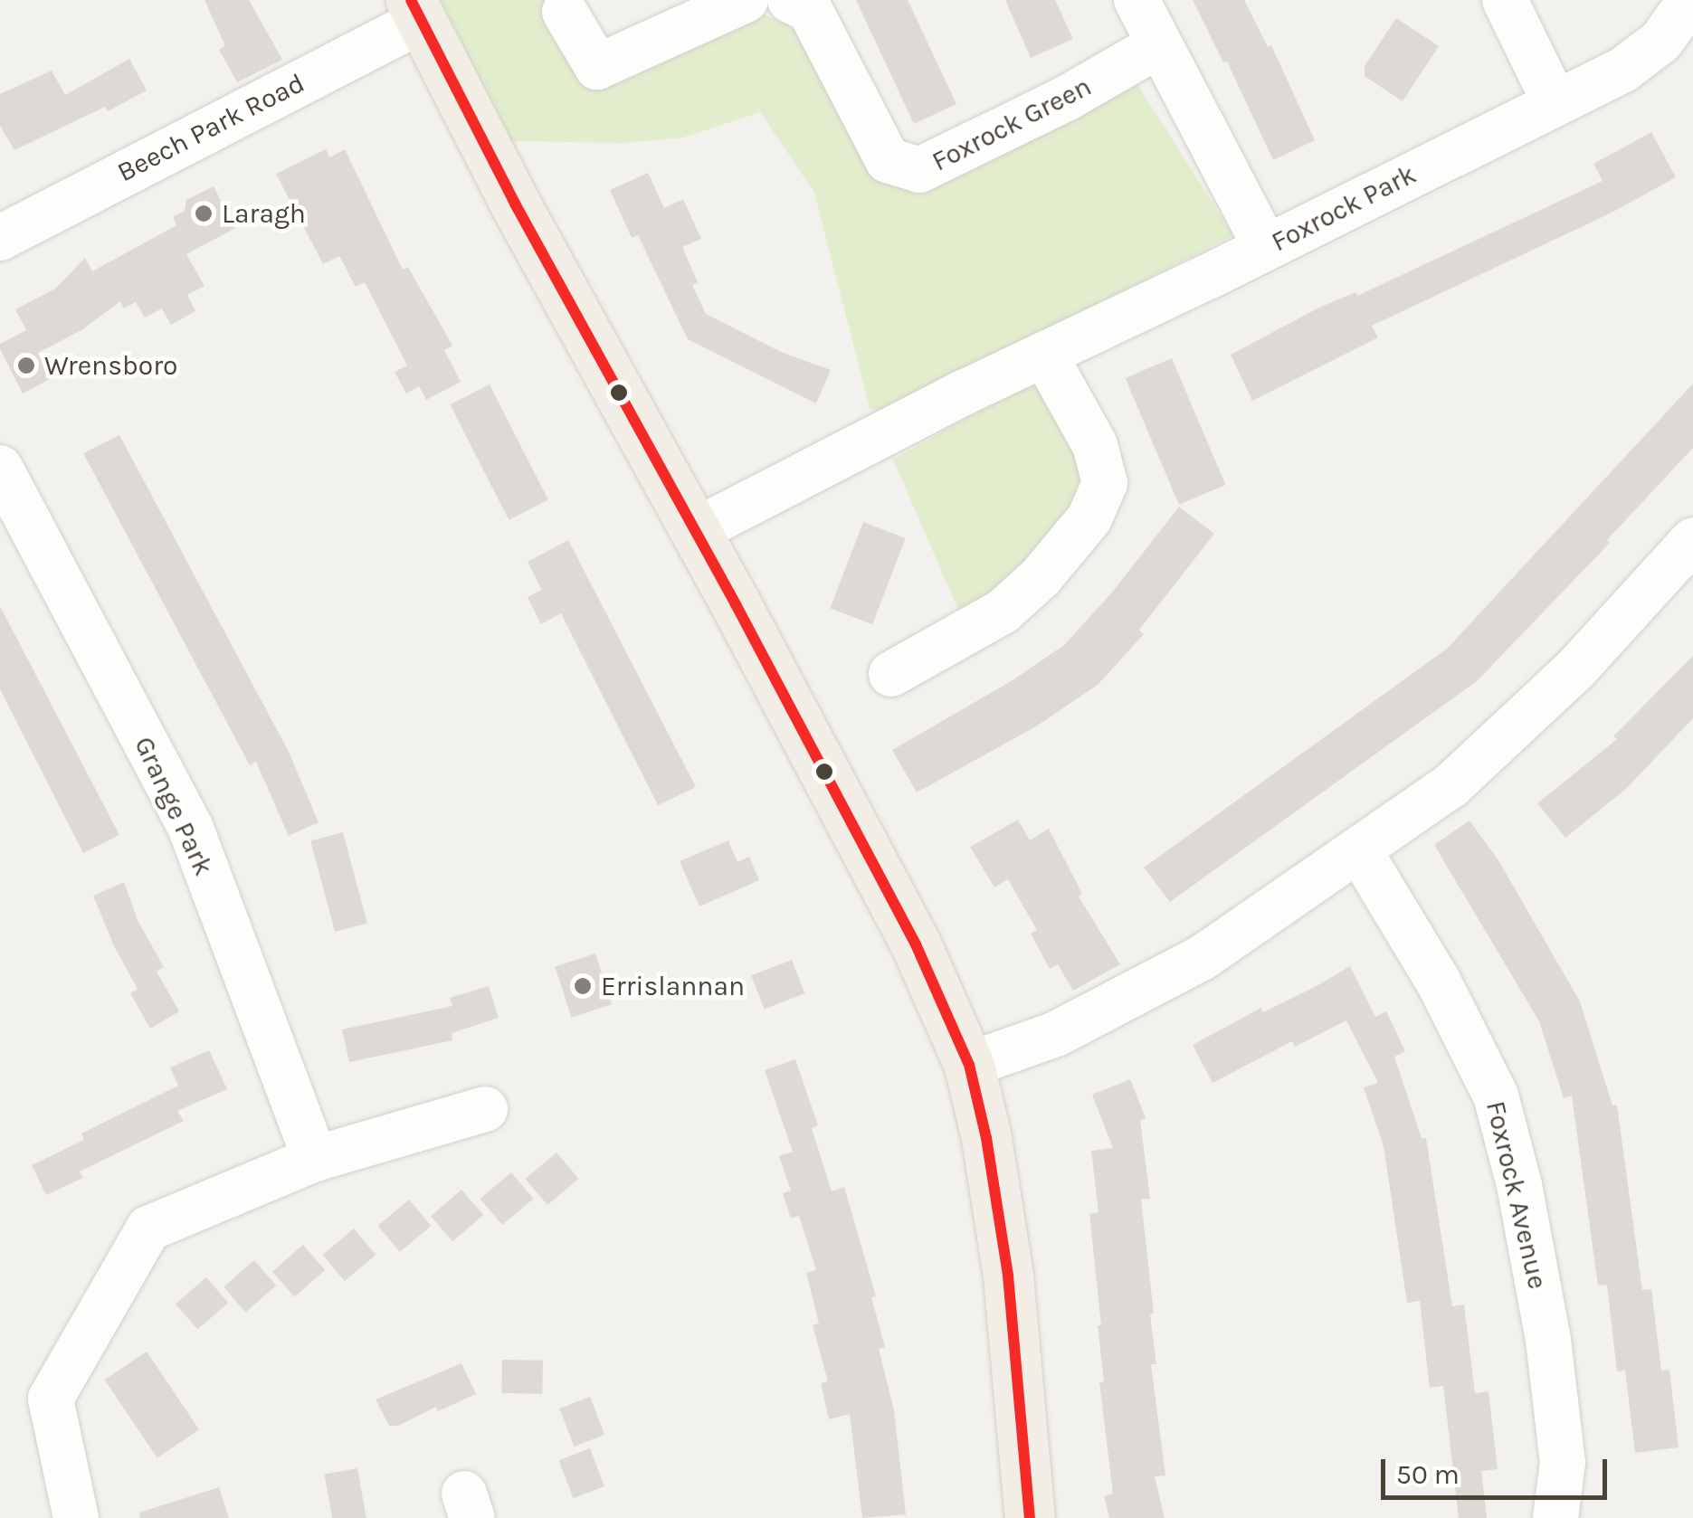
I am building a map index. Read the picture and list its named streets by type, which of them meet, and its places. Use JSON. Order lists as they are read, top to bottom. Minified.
{"streets":{"street":["Foxrock Green","Beech Park Road","Foxrock Park","Grange Park","Foxrock Avenue"]},"places":["Laragh","Wrensboro","Errislannan"],"scale_bar":"50 m"}
